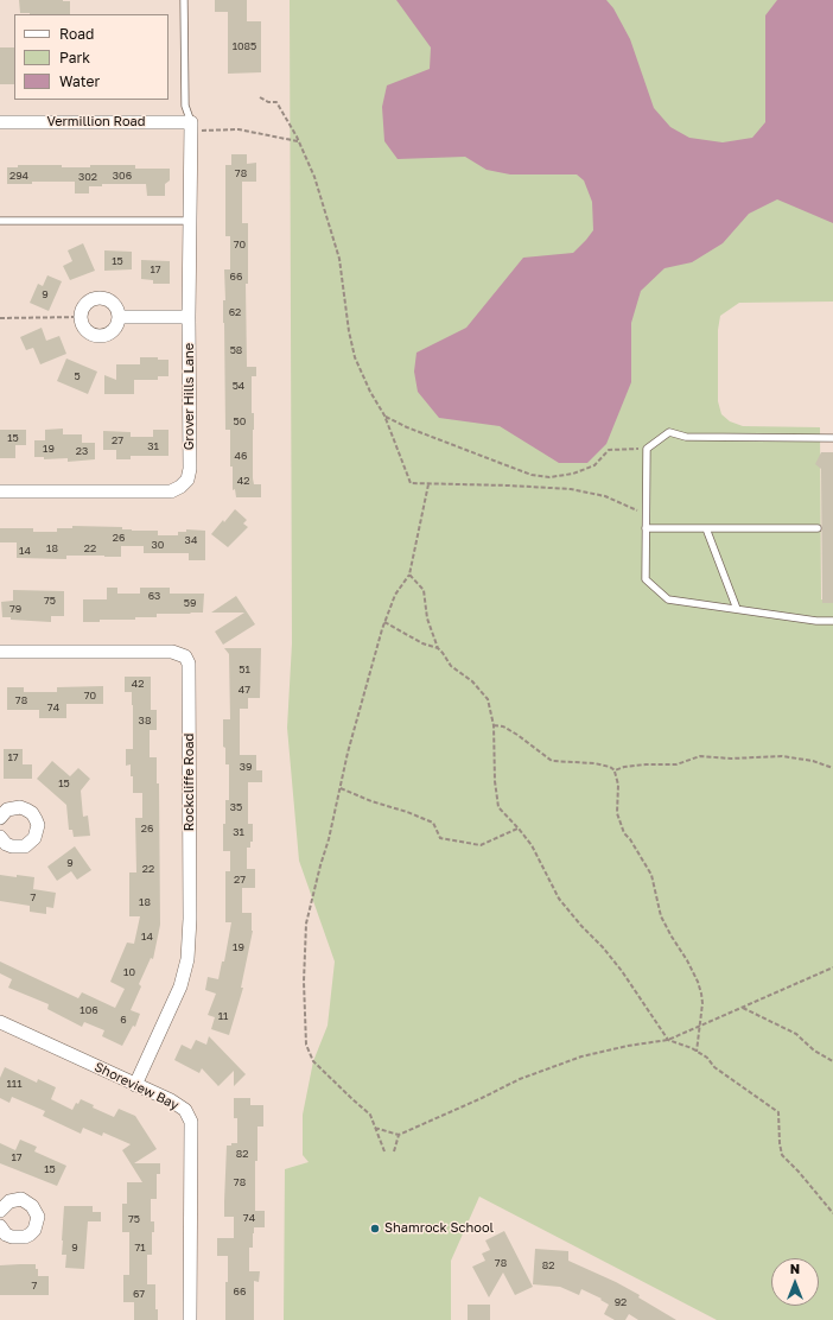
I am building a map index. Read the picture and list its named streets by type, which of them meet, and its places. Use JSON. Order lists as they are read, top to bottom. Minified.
{"streets":{"street":["Vermillion Road","Grover Hills Lane","Rockcliffe Road","Shoreview Bay"]},"crossings":[["Vermillion Road","Grover Hills Lane"],["Rockcliffe Road","Shoreview Bay"]],"places":["Shamrock School"],"house_numbers":["1085","78","294","306","302","70","15","17","66","9","62","58","5","54","50","15","27","31","19","23","46","42","26","34","30","18","22","14","63","75","59","79","51","42","47","70","78","74","38","17","39","15","35","26","31","9","22","27","7","18","14","19","10","106","11","6","111","82","17","15","78","74","75","9","71","78","82","7","66","67","92"],"legend":["Road","Park","Water"],"north":"top"}
